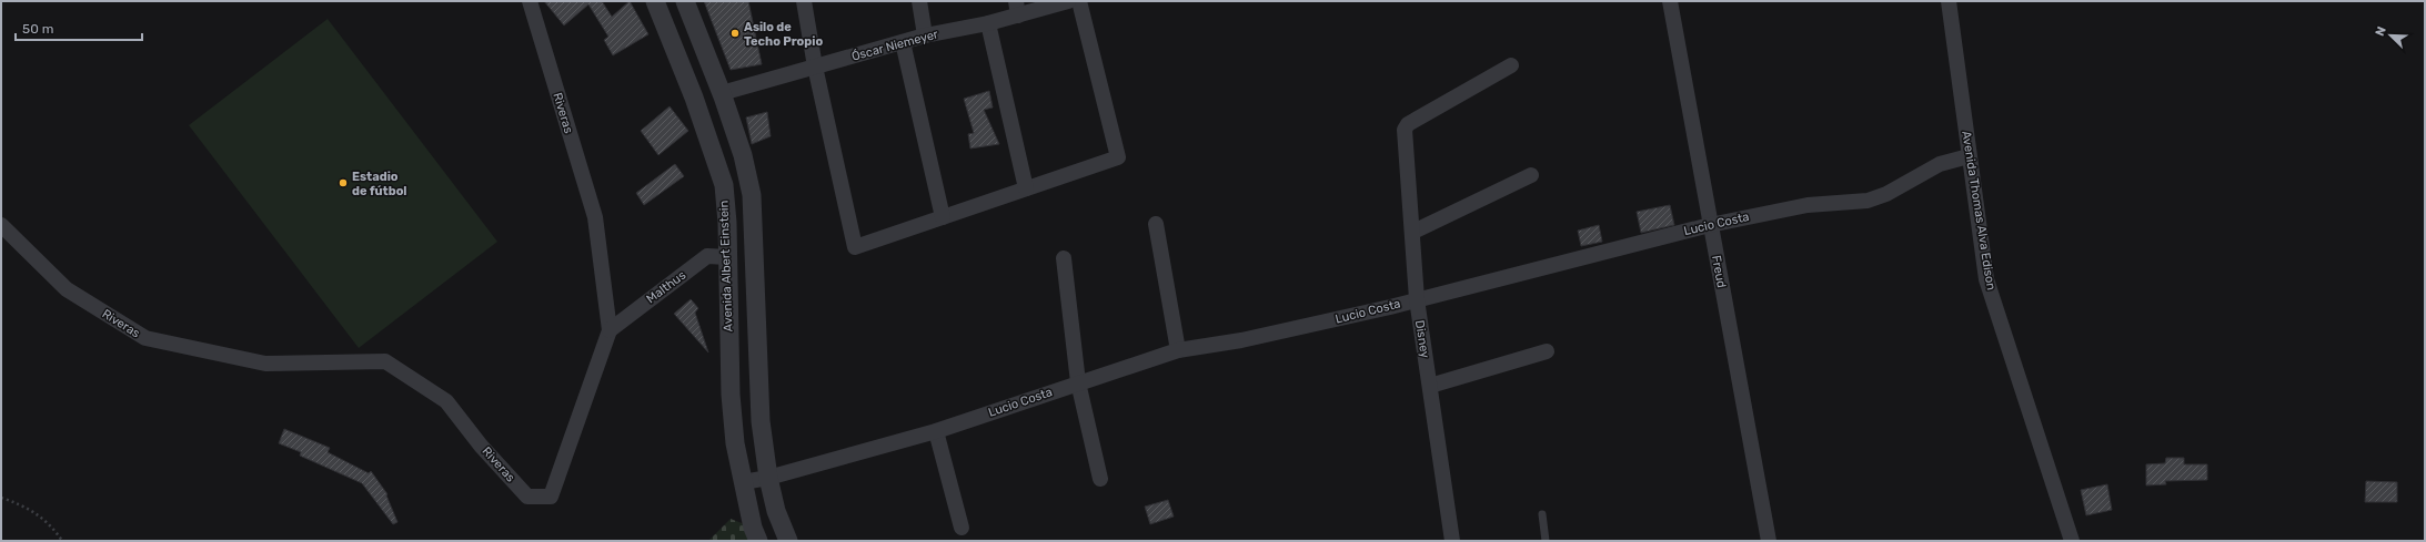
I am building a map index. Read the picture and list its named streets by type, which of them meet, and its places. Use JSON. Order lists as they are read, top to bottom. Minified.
{"streets":{"street":["Óscar Niemeyer","Riveras","Avenida Thomas Alva Edison","Lucio Costa","Avenida Albert Einstein","Freud","Malthus","Disney"]},"crossings":[["Riveras","Malthus"],["Avenida Thomas Alva Edison","Lucio Costa"],["Lucio Costa","Avenida Albert Einstein"],["Lucio Costa","Freud"],["Lucio Costa","Disney"],["Avenida Albert Einstein","Malthus"]],"places":["Asilo de Techo Propio","Estadio de fútbol"],"scale_bar":"50 m","north":"top left"}
